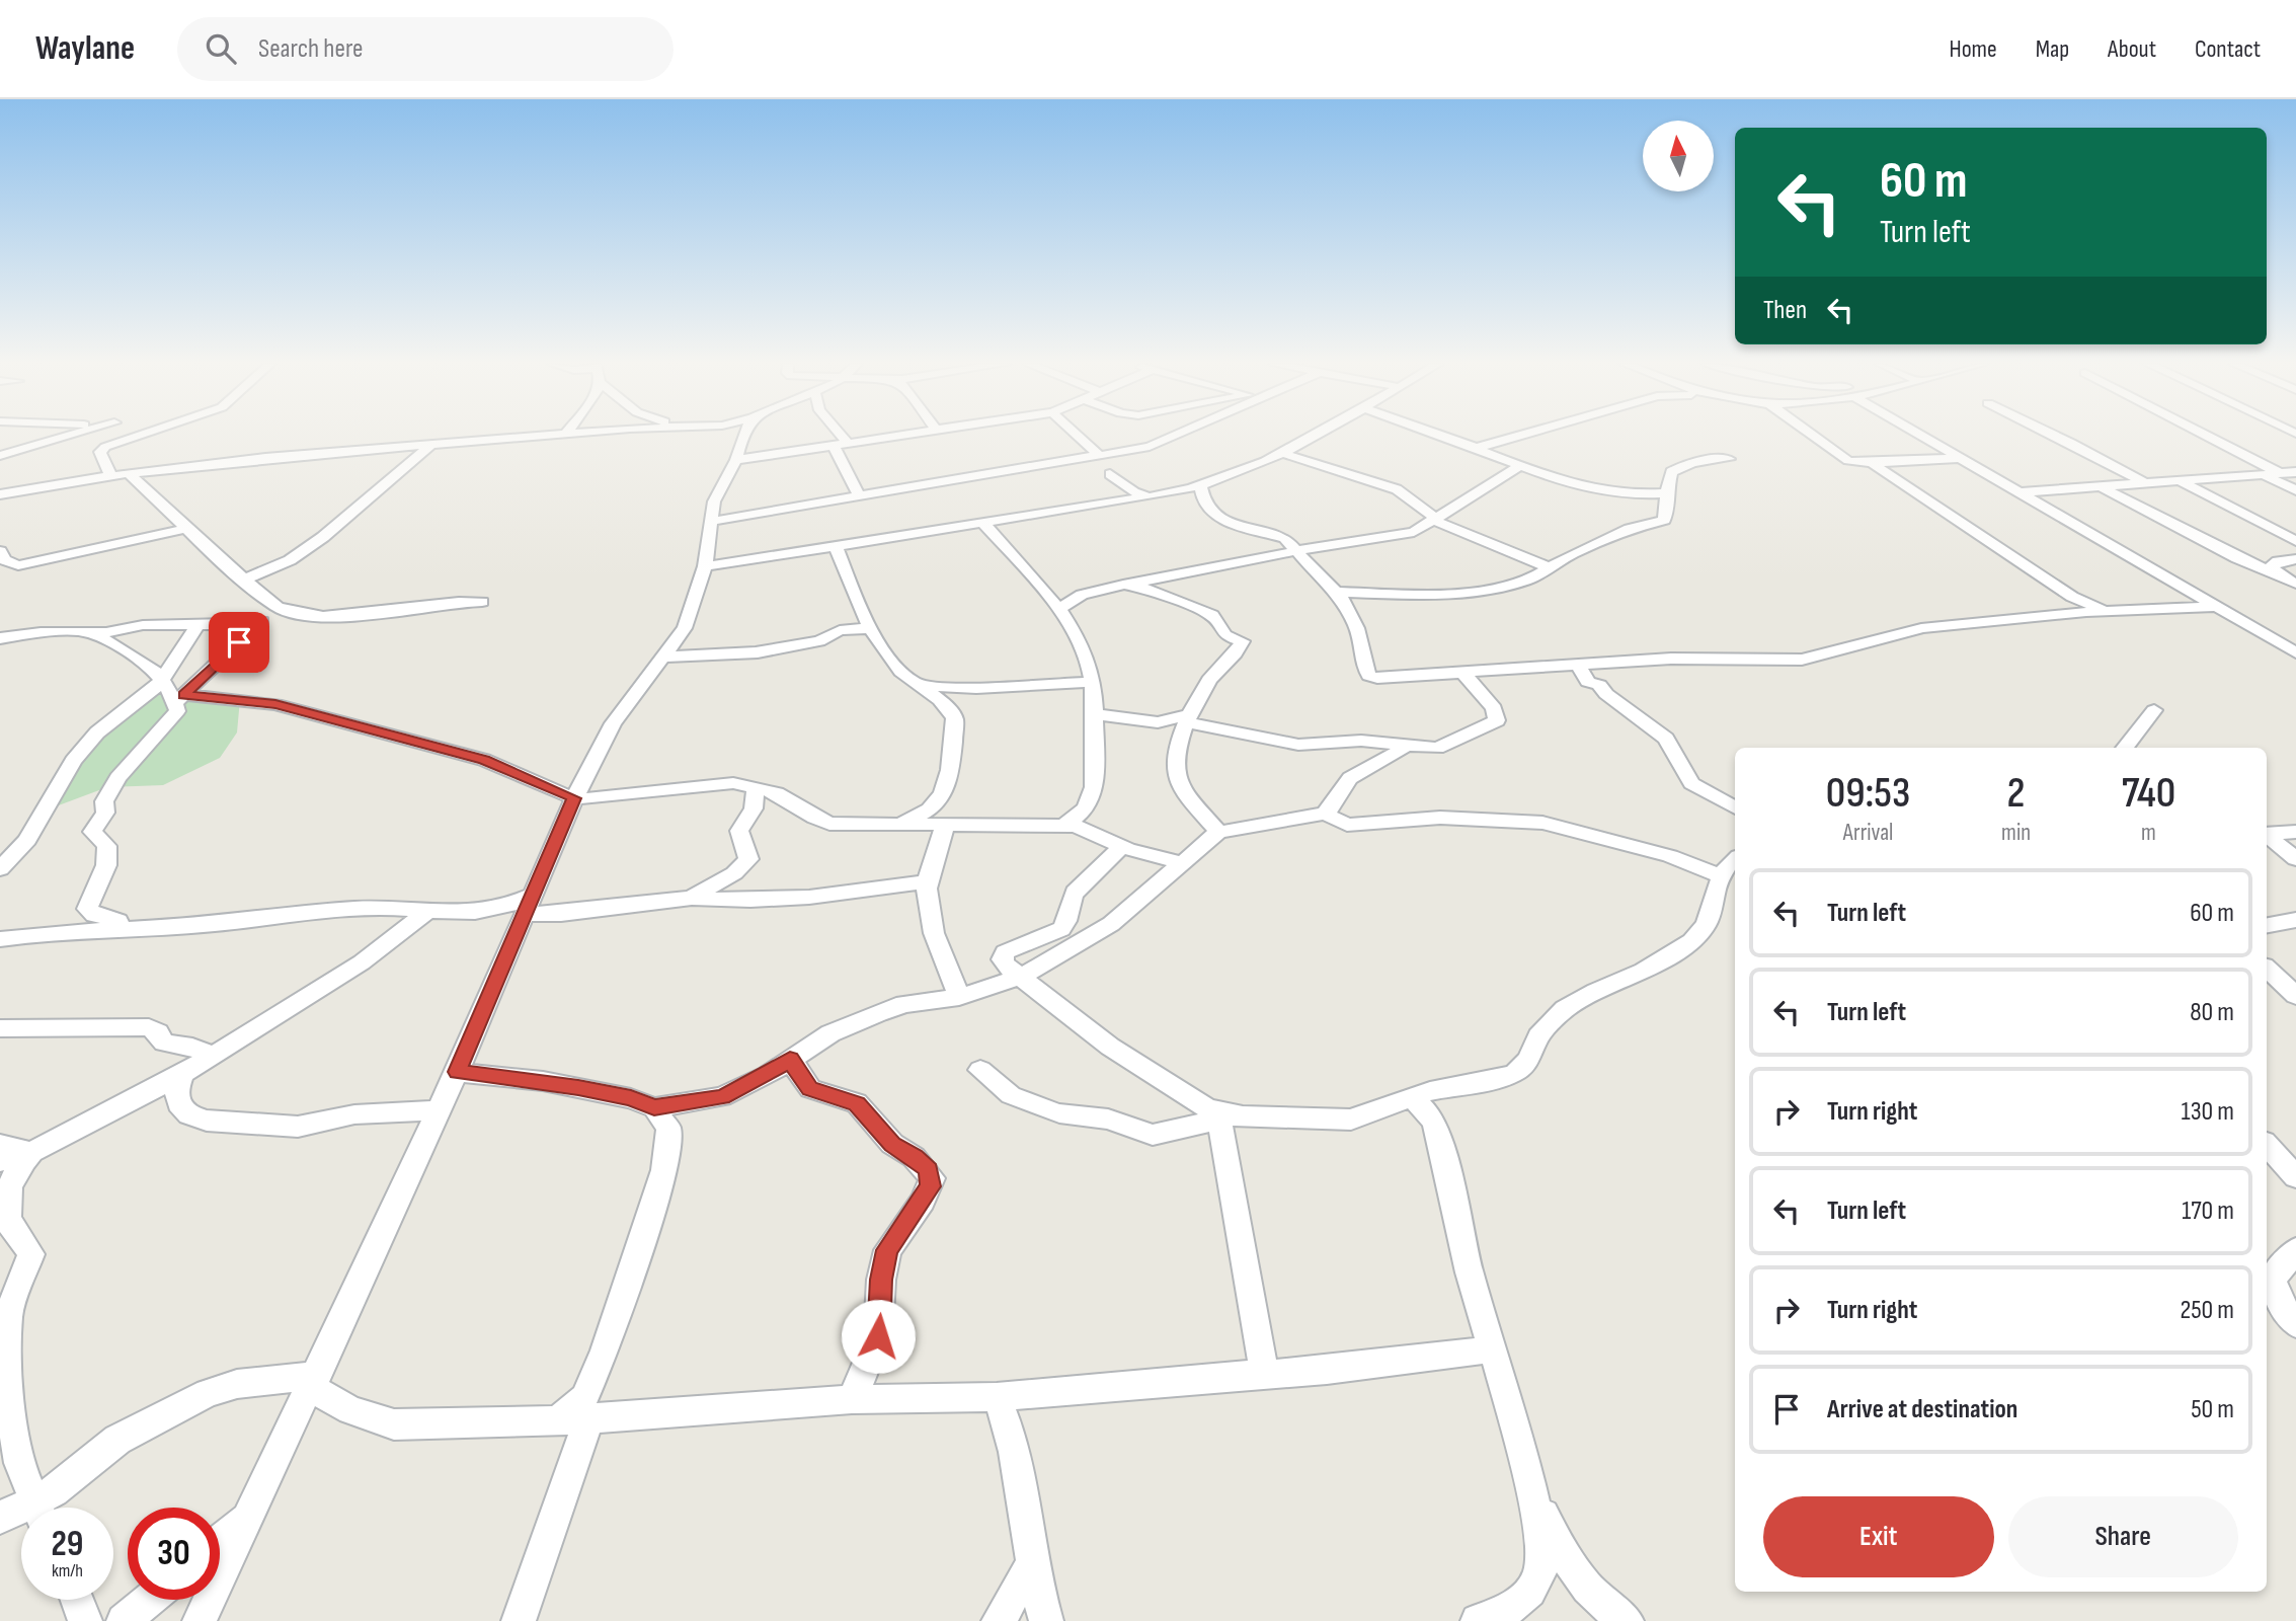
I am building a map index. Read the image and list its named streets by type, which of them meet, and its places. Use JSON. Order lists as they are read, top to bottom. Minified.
{"north":"top","page":{"header":"Waylane","search":"Search here","nav":["Home","Map","About","Contact"],"turn":["60 m","Turn left"],"then":"Then","eta":["09:53","Arrival","2","min","740","m"],"list":[{"name":"Turn left","value":"60 m"},{"name":"Turn left","value":"80 m"},{"name":"Turn right","value":"130 m"},{"name":"Turn left","value":"170 m"},{"name":"Turn right","value":"250 m"},{"name":"Arrive at destination","value":"50 m"}],"buttons":["Exit","Share"],"speed":"29 km/h","limit":"30"}}
